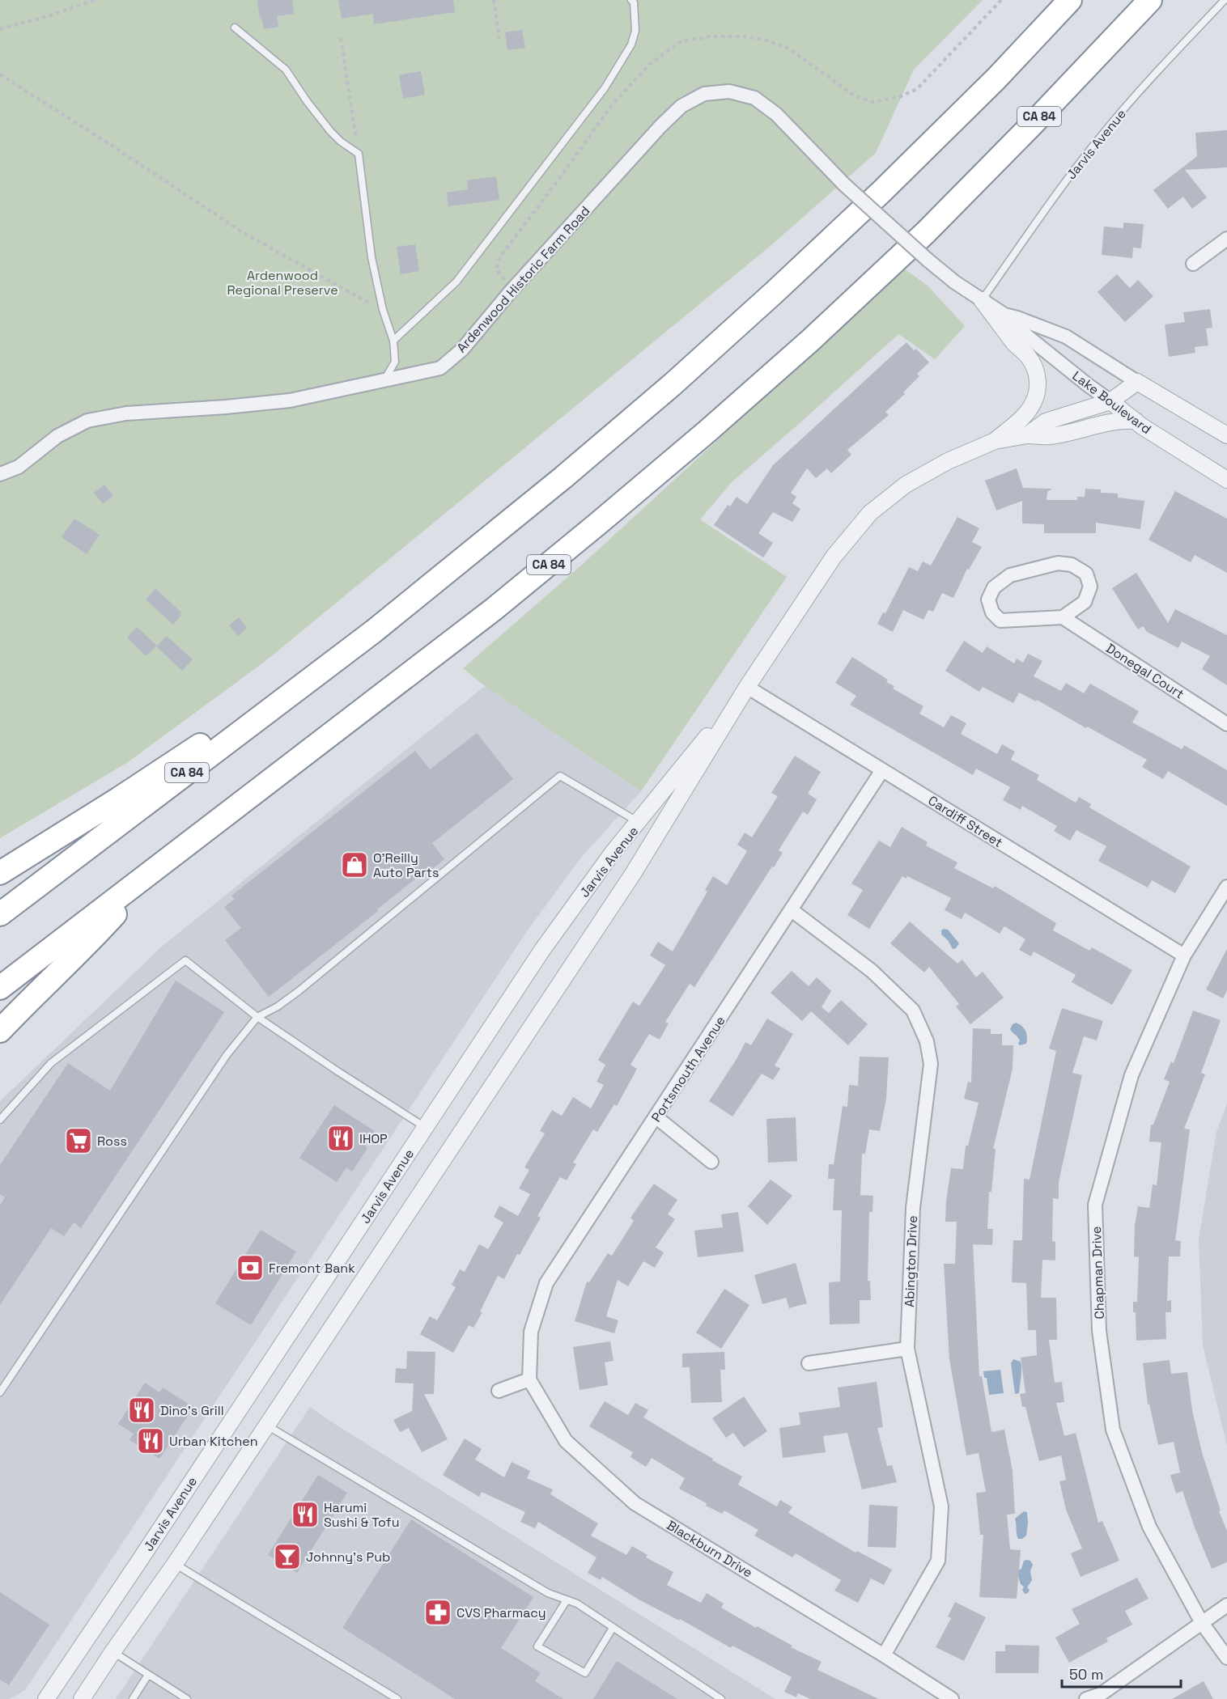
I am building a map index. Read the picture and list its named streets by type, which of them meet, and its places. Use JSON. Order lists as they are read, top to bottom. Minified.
{"streets":{"highway":["CA 84"],"street":["Jarvis Avenue","Ardenwood Historic Farm Road","Lake Boulevard","Donegal Court","Cardiff Street","Portsmouth Avenue","Abington Drive","Chapman Drive","Blackburn Drive"]},"crossings":[["Jarvis Avenue","Lake Boulevard"],["Jarvis Avenue","Cardiff Street"],["Ardenwood Historic Farm Road","Lake Boulevard"],["Cardiff Street","Portsmouth Avenue"],["Cardiff Street","Chapman Drive"],["Portsmouth Avenue","Abington Drive"],["Portsmouth Avenue","Blackburn Drive"],["Abington Drive","Blackburn Drive"]],"parks":["Ardenwood Regional Preserve"],"places":{"shop":["O'Reilly Auto Parts"],"restaurant":["IHOP","Dino's Grill","Urban Kitchen","Harumi Sushi & Tofu"],"supermarket":["Ross"],"bank":["Fremont Bank"],"bar":["Johnny's Pub"],"pharmacy":["CVS Pharmacy"]},"scale_bar":"50 m"}
